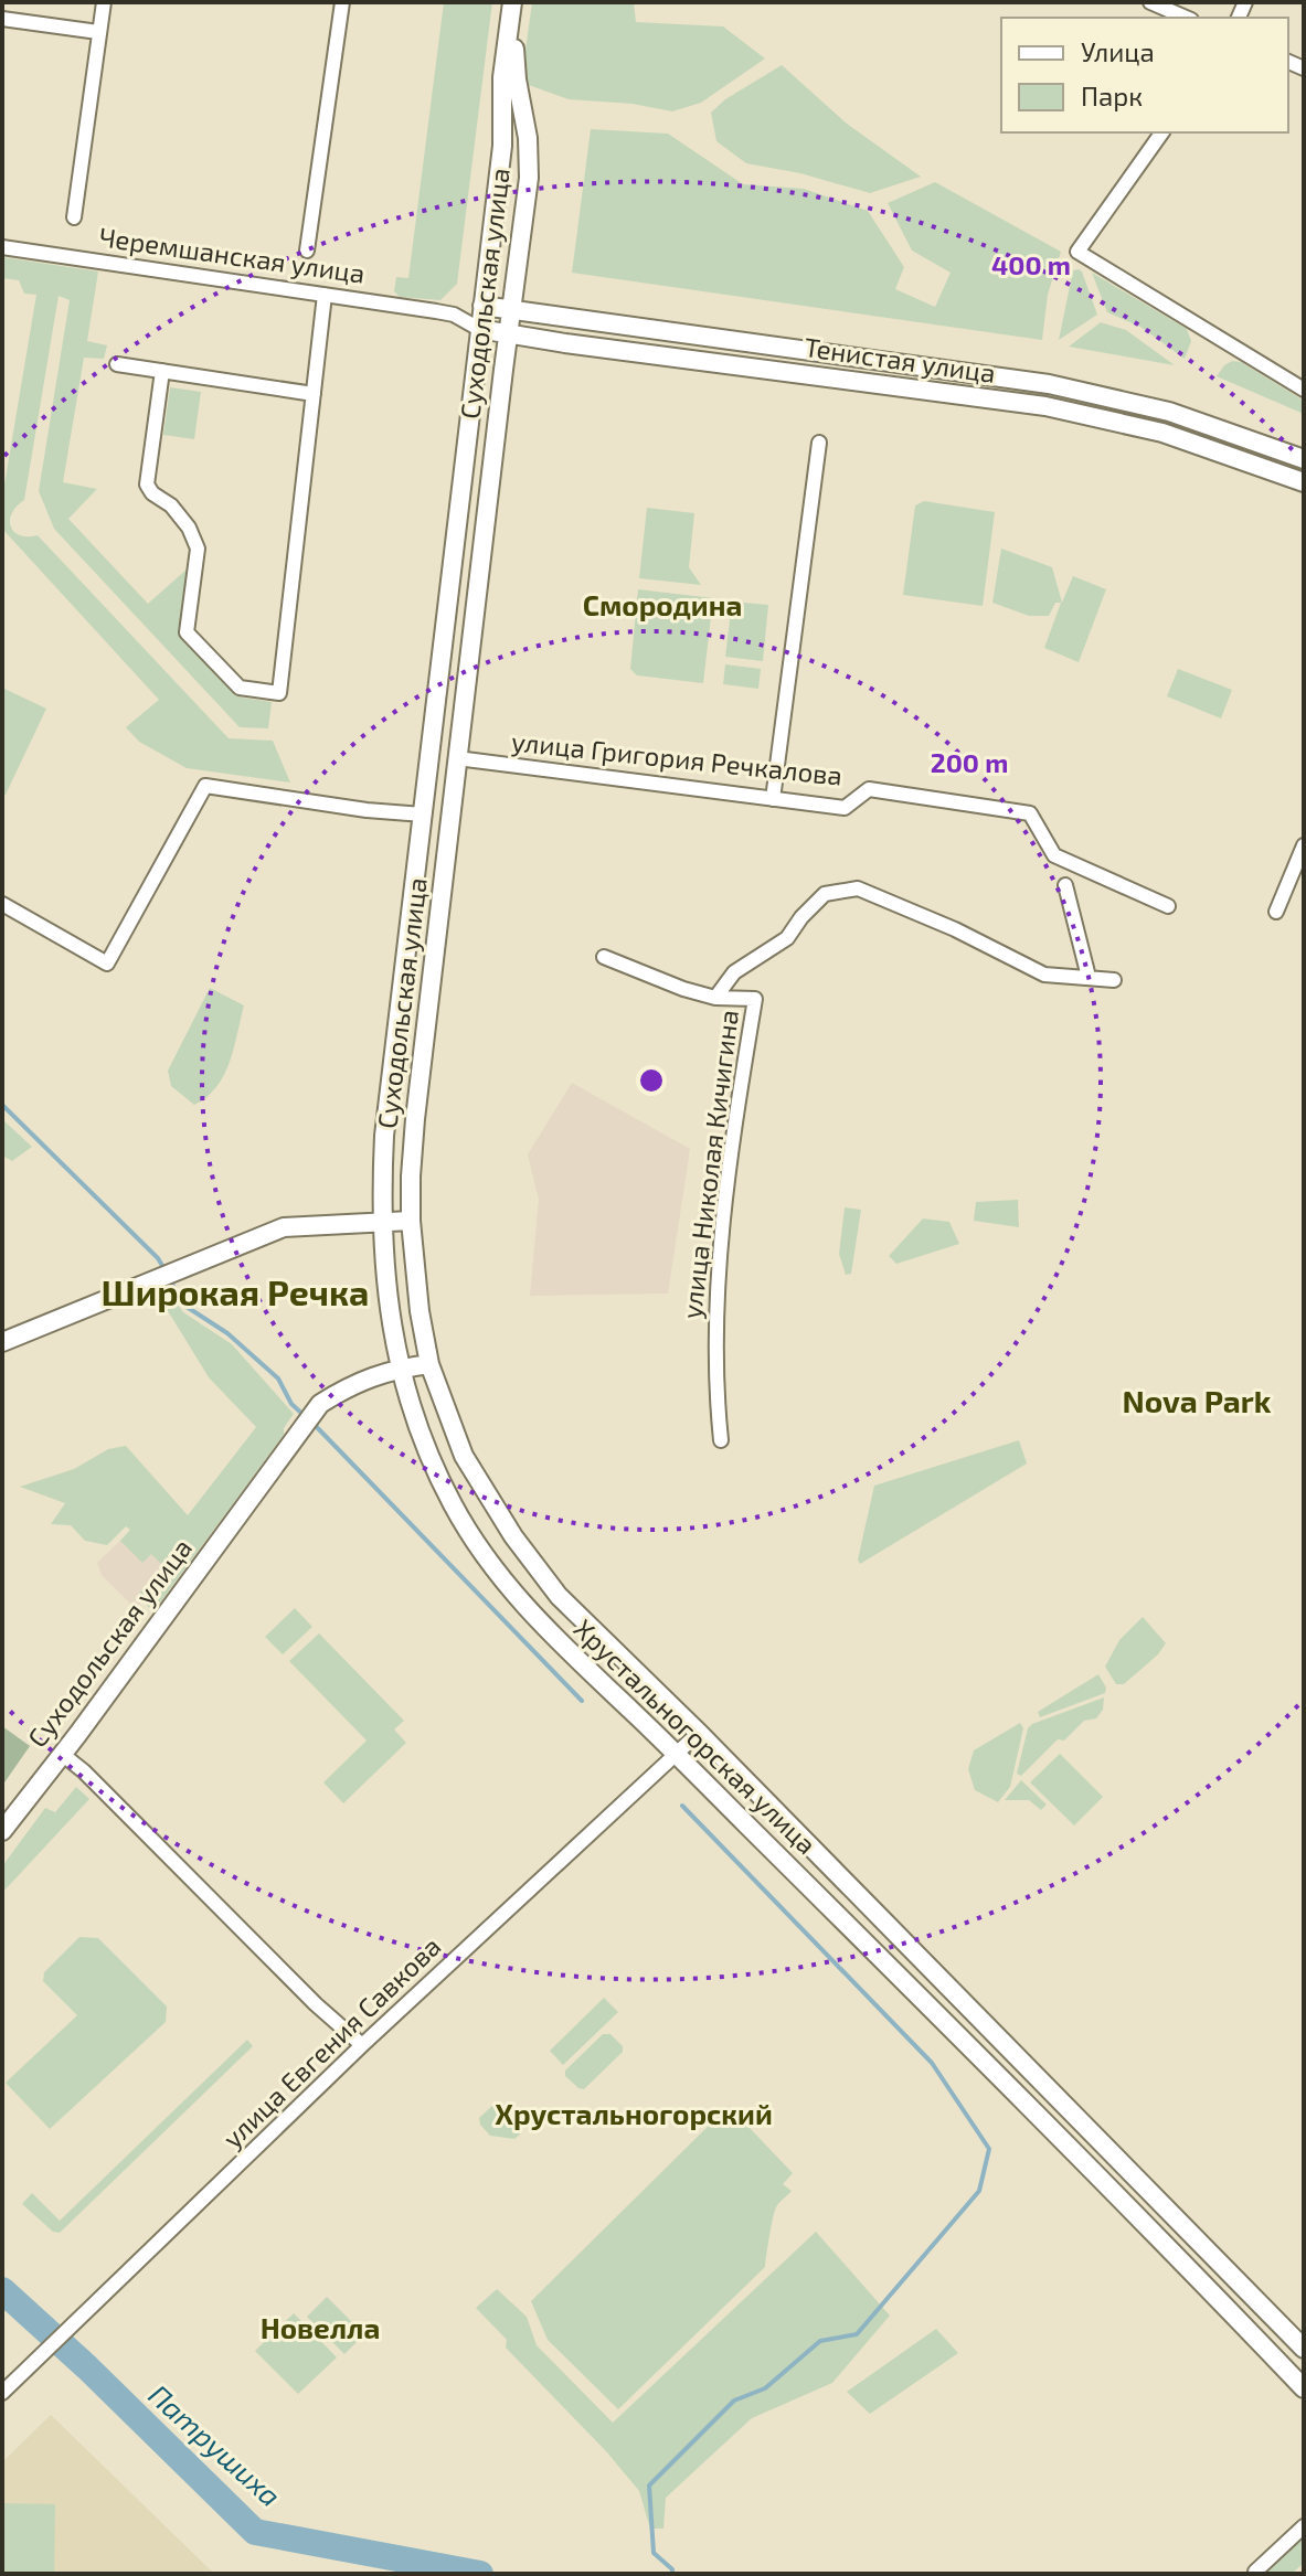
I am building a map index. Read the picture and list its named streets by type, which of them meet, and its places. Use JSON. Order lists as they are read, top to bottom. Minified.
{"streets":{"main road":["Суходольская улица","Тенистая улица","Хрустальногорская улица"],"street":["Черемшанская улица","улица Григория Речкалова","улица Николая Кичигина","улица Евгения Савкова"]},"crossings":[["Черемшанская улица","Суходольская улица"],["Черемшанская улица","Тенистая улица"],["Суходольская улица","Тенистая улица"],["Суходольская улица","улица Григория Речкалова"],["Суходольская улица","Хрустальногорская улица"],["Хрустальногорская улица","улица Евгения Савкова"]],"districts":["Смородина","Широкая Речка","Nova Park","Хрустальногорский","Новелла"],"water":["Патрушиха"],"legend":["Улица","Парк"],"rings":["400 m","200 m"]}
